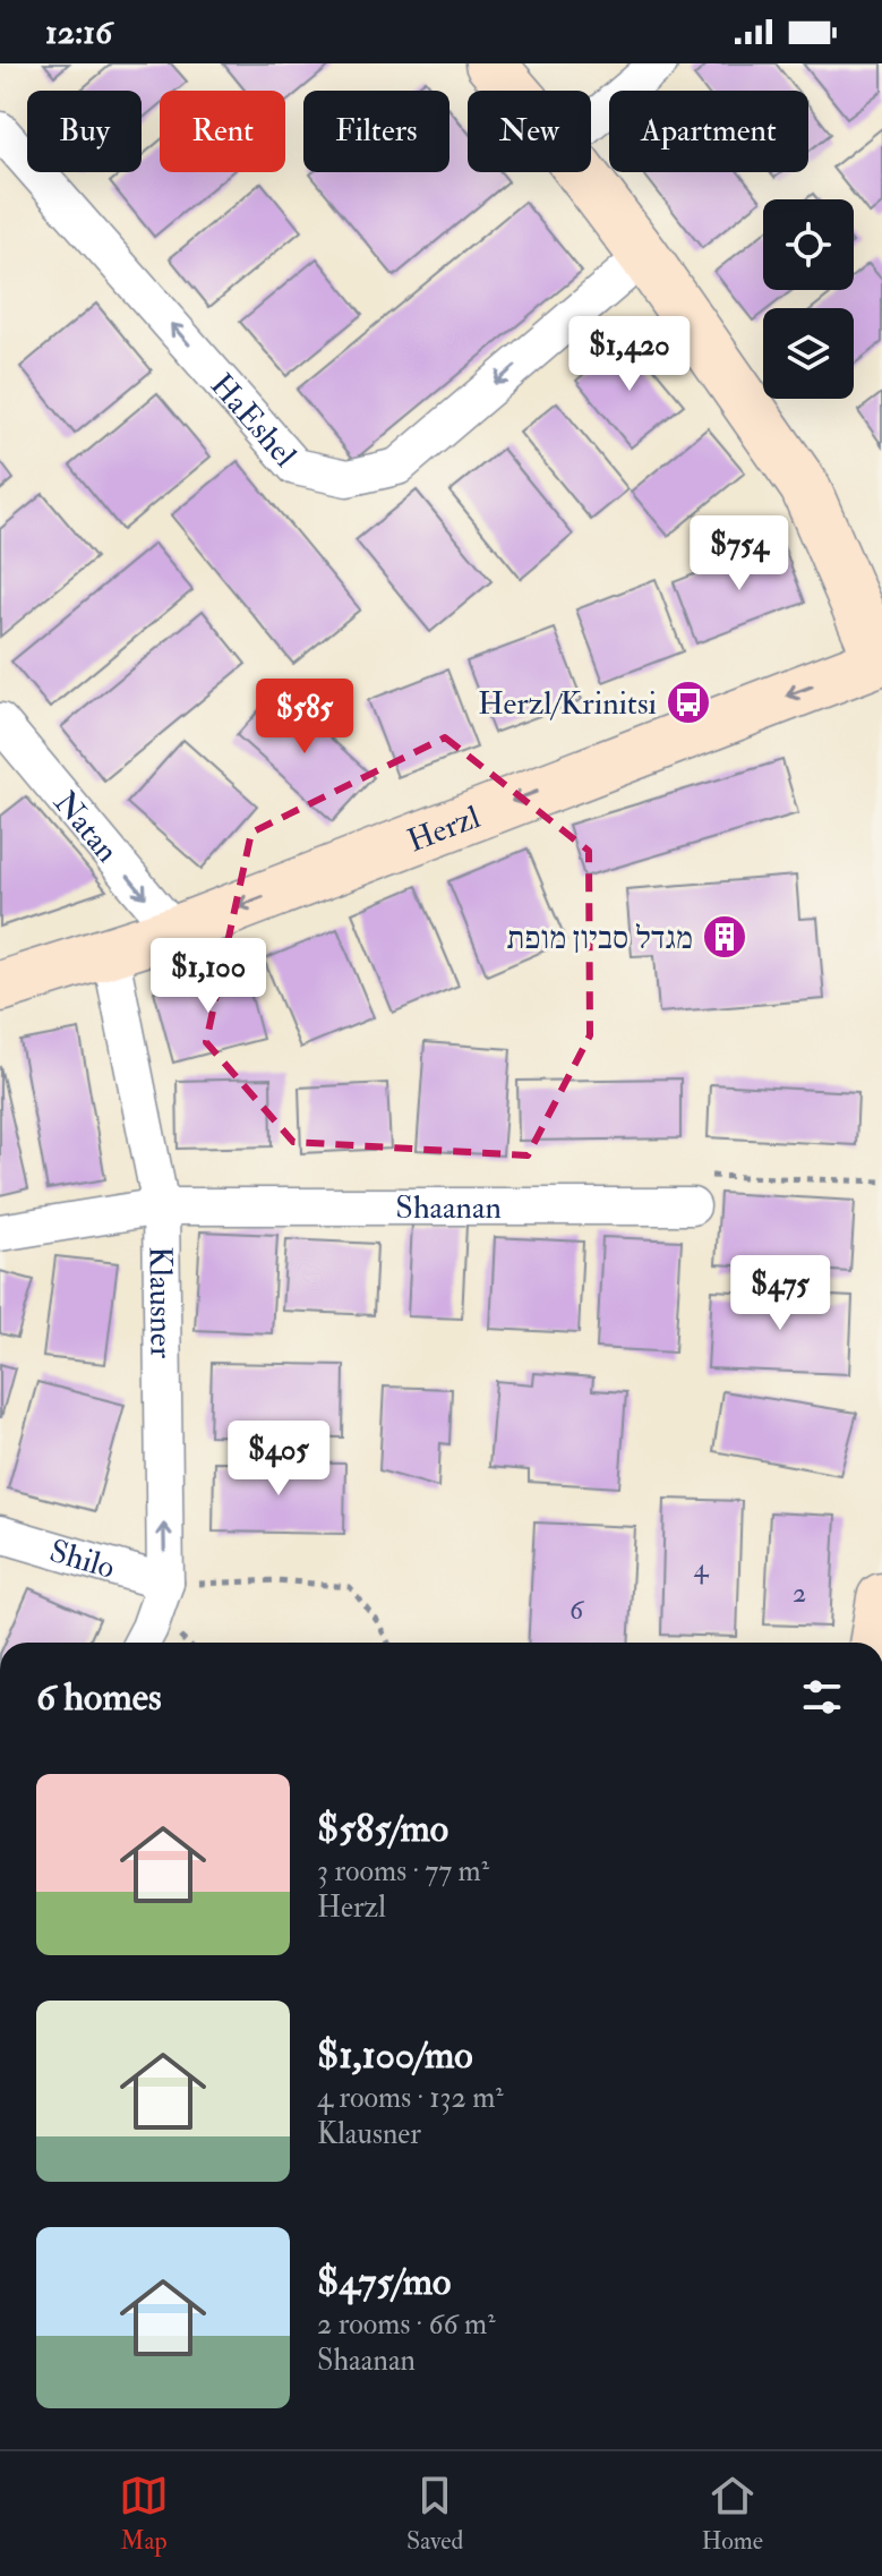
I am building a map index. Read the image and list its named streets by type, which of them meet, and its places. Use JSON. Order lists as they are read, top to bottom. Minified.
{"streets":{"street":["HaEshel","Natan","Herzl","Shaanan","Klausner","Shilo"]},"crossings":[["Natan","Herzl"],["Herzl","Klausner"],["Shaanan","Klausner"],["Klausner","Shilo"]],"one_way":["Natan","Herzl","Klausner"],"places":{"bus stop":["Herzl/Krinitsi"],"building":["מגדל סביון מופת"]},"house_numbers":["4","2","6"],"page":{"status":"12:16","chip":["Buy","Rent","Filters","New","Apartment"],"price":["$1,420","$754","$585","$1,100","$475","$405"],"heading":"6 homes","list":[{"name":"$585/mo","note":"3 rooms · 77 m² · Herzl"},{"name":"$1,100/mo","note":"4 rooms · 132 m² · Klausner"},{"name":"$475/mo","note":"2 rooms · 66 m² · Shaanan"}],"tabs":["Map","Saved","Home"]}}
